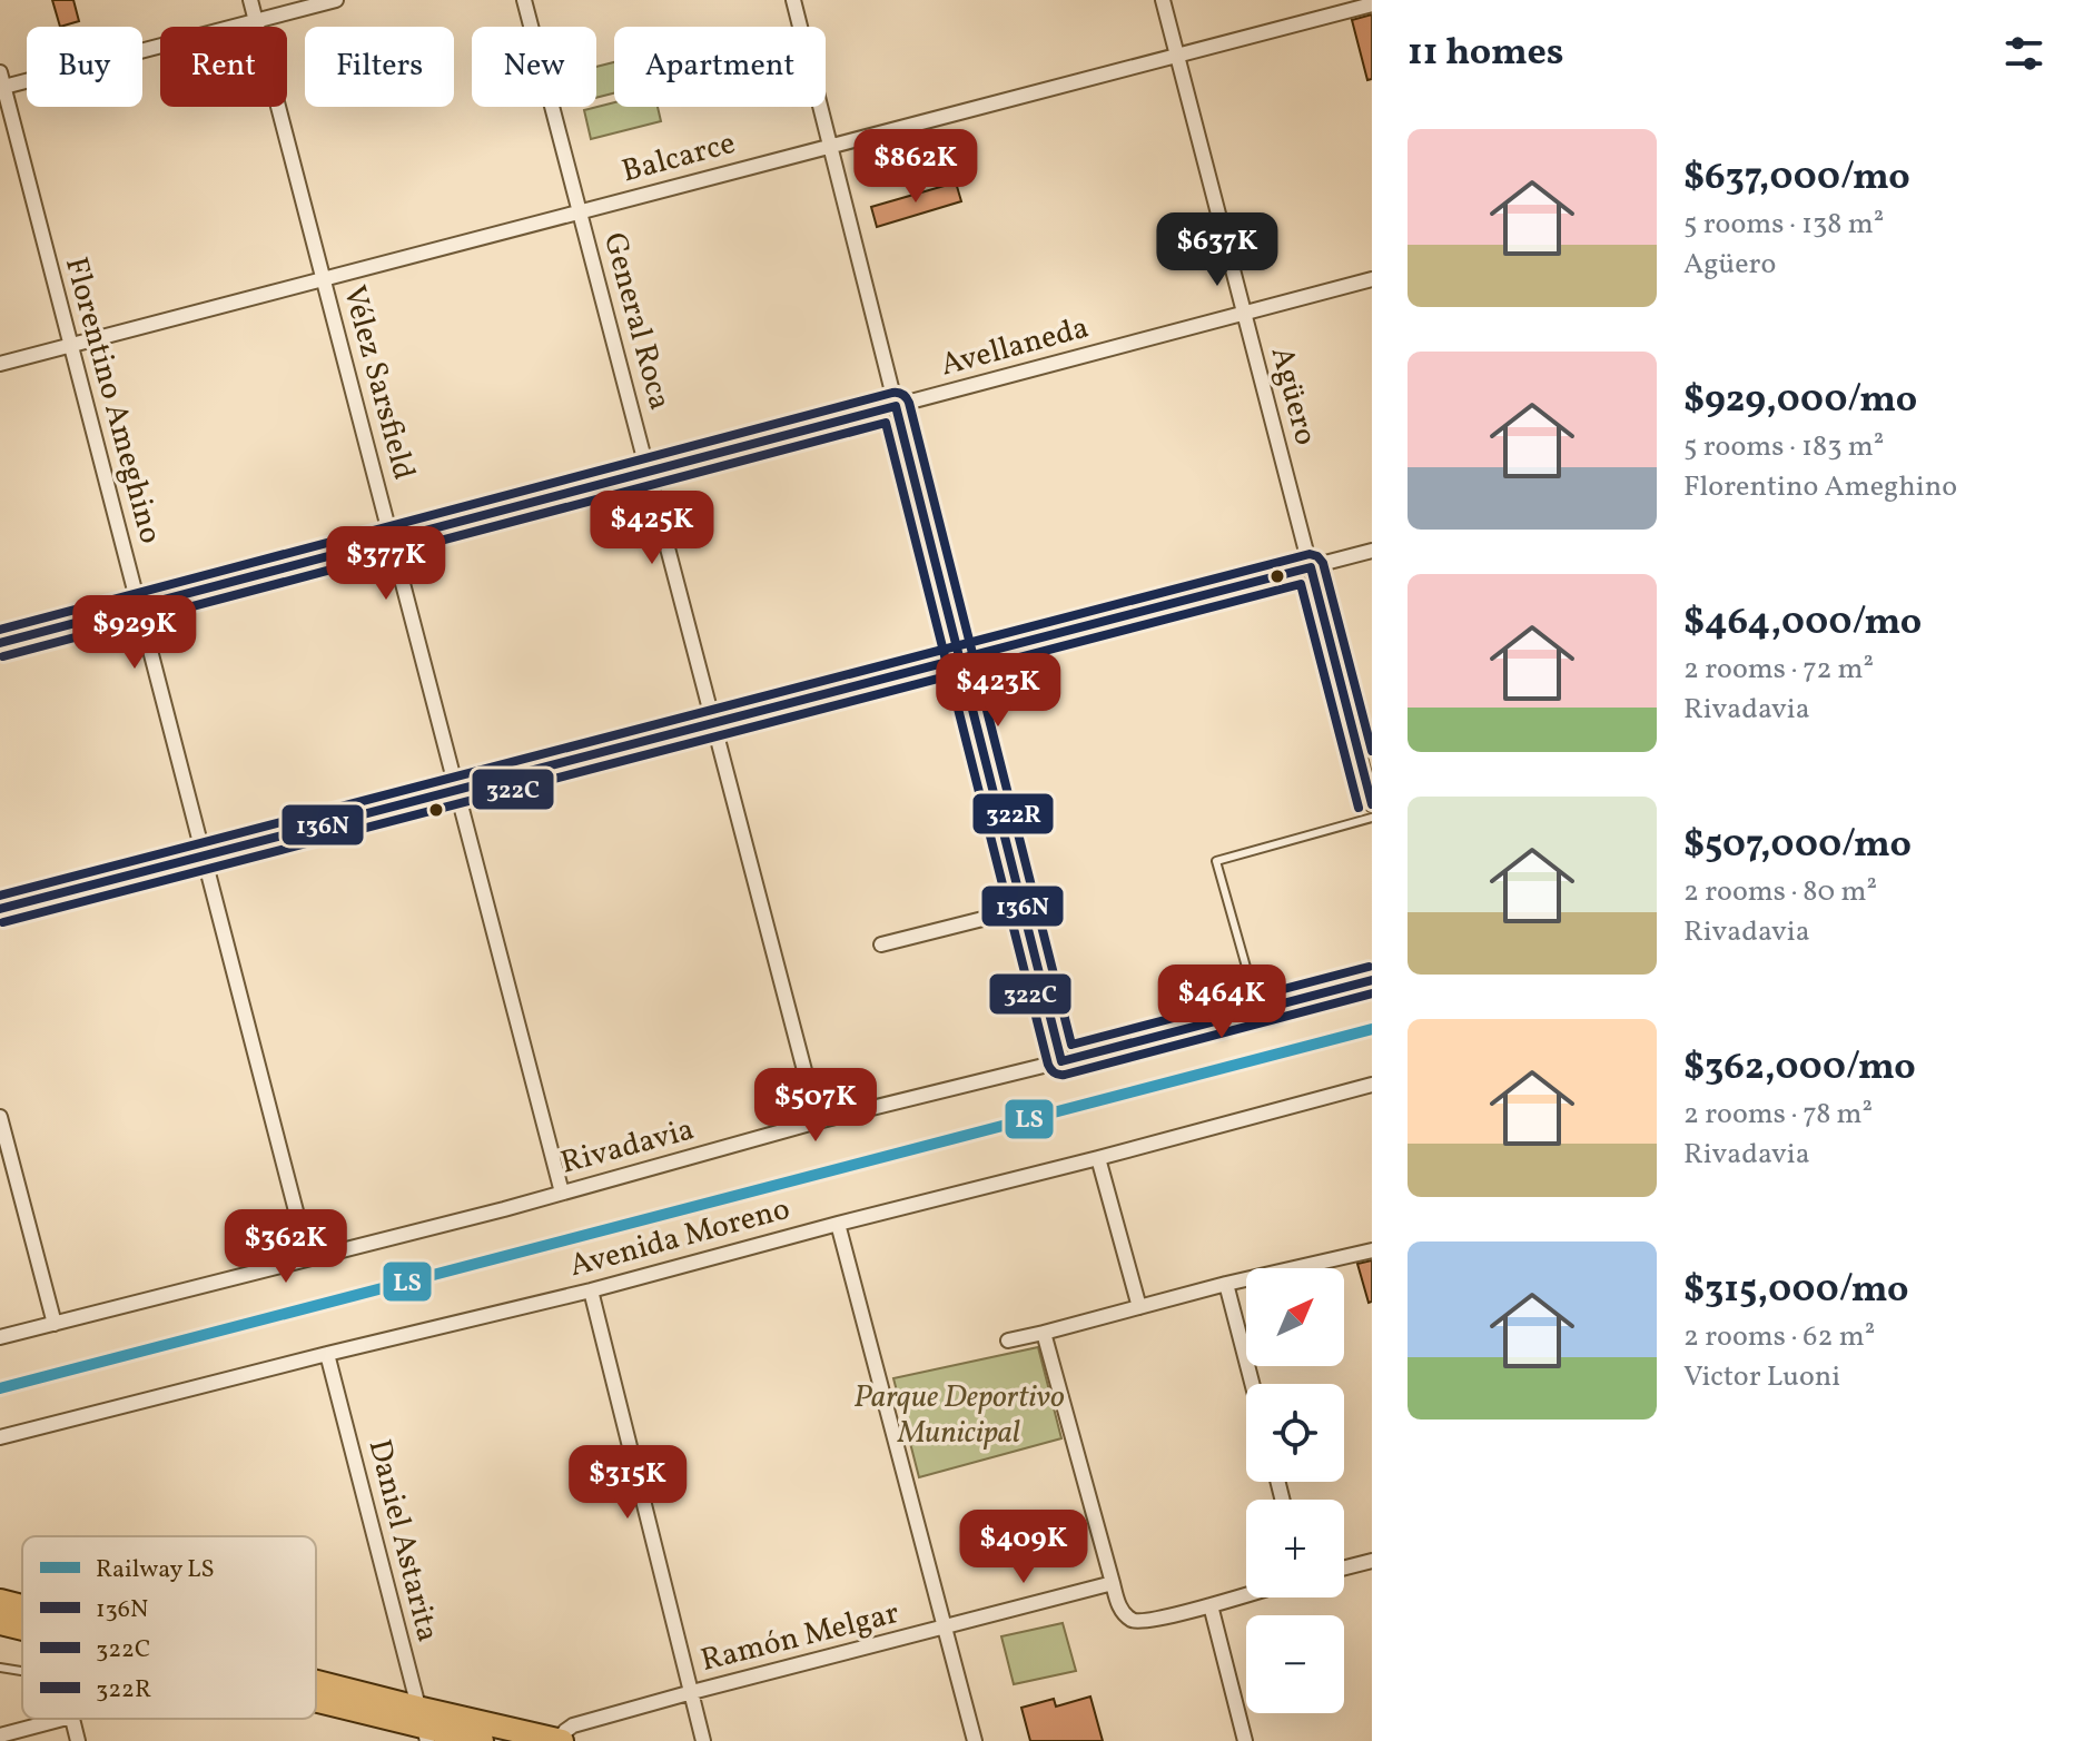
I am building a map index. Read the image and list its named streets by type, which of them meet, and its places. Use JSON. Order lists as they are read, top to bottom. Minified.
{"streets":{"street":["Balcarce","General Roca","Avellaneda","Vélez Sarsfield","Agüero","Florentino Ameghino","Rivadavia","Avenida Moreno","Daniel Astarita","Ramón Melgar"]},"crossings":[["Balcarce","General Roca"],["Balcarce","Vélez Sarsfield"],["Balcarce","Agüero"],["Balcarce","Florentino Ameghino"],["General Roca","Avellaneda"],["General Roca","Rivadavia"],["Avellaneda","Vélez Sarsfield"],["Avellaneda","Agüero"],["Avellaneda","Florentino Ameghino"],["Vélez Sarsfield","Rivadavia"],["Florentino Ameghino","Rivadavia"],["Avenida Moreno","Daniel Astarita"]],"parks":["Parque Deportivo Municipal"],"lines":["transit line 322R","transit line 136N","transit line 322C","rail line LS"],"legend":["Railway LS","136N","322C","322R"],"north":"top right","page":{"heading":"11 homes","chip":["Buy","Rent","Filters","New","Apartment"],"list":[{"name":"$637,000/mo","note":"5 rooms · 138 m² · Agüero"},{"name":"$929,000/mo","note":"5 rooms · 183 m² · Florentino Ameghino"},{"name":"$464,000/mo","note":"2 rooms · 72 m² · Rivadavia"},{"name":"$507,000/mo","note":"2 rooms · 80 m² · Rivadavia"},{"name":"$362,000/mo","note":"2 rooms · 78 m² · Rivadavia"},{"name":"$315,000/mo","note":"2 rooms · 62 m² · Victor Luoni"}],"price":["$862K","$637K","$425K","$377K","$929K","$423K","$464K","$507K","$362K","$315K","$409K"],"map_buttons":["+","−"]}}
